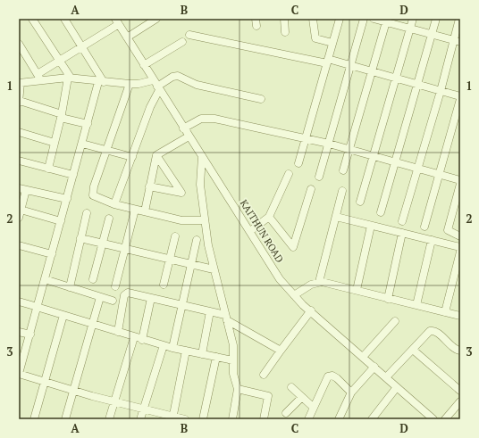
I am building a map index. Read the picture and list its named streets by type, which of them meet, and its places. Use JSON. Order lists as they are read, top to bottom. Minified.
{"streets":{"street":["KAITHUN ROAD"]},"grid":{"columns":["A","B","C","D"],"rows":["1","2","3"]}}
